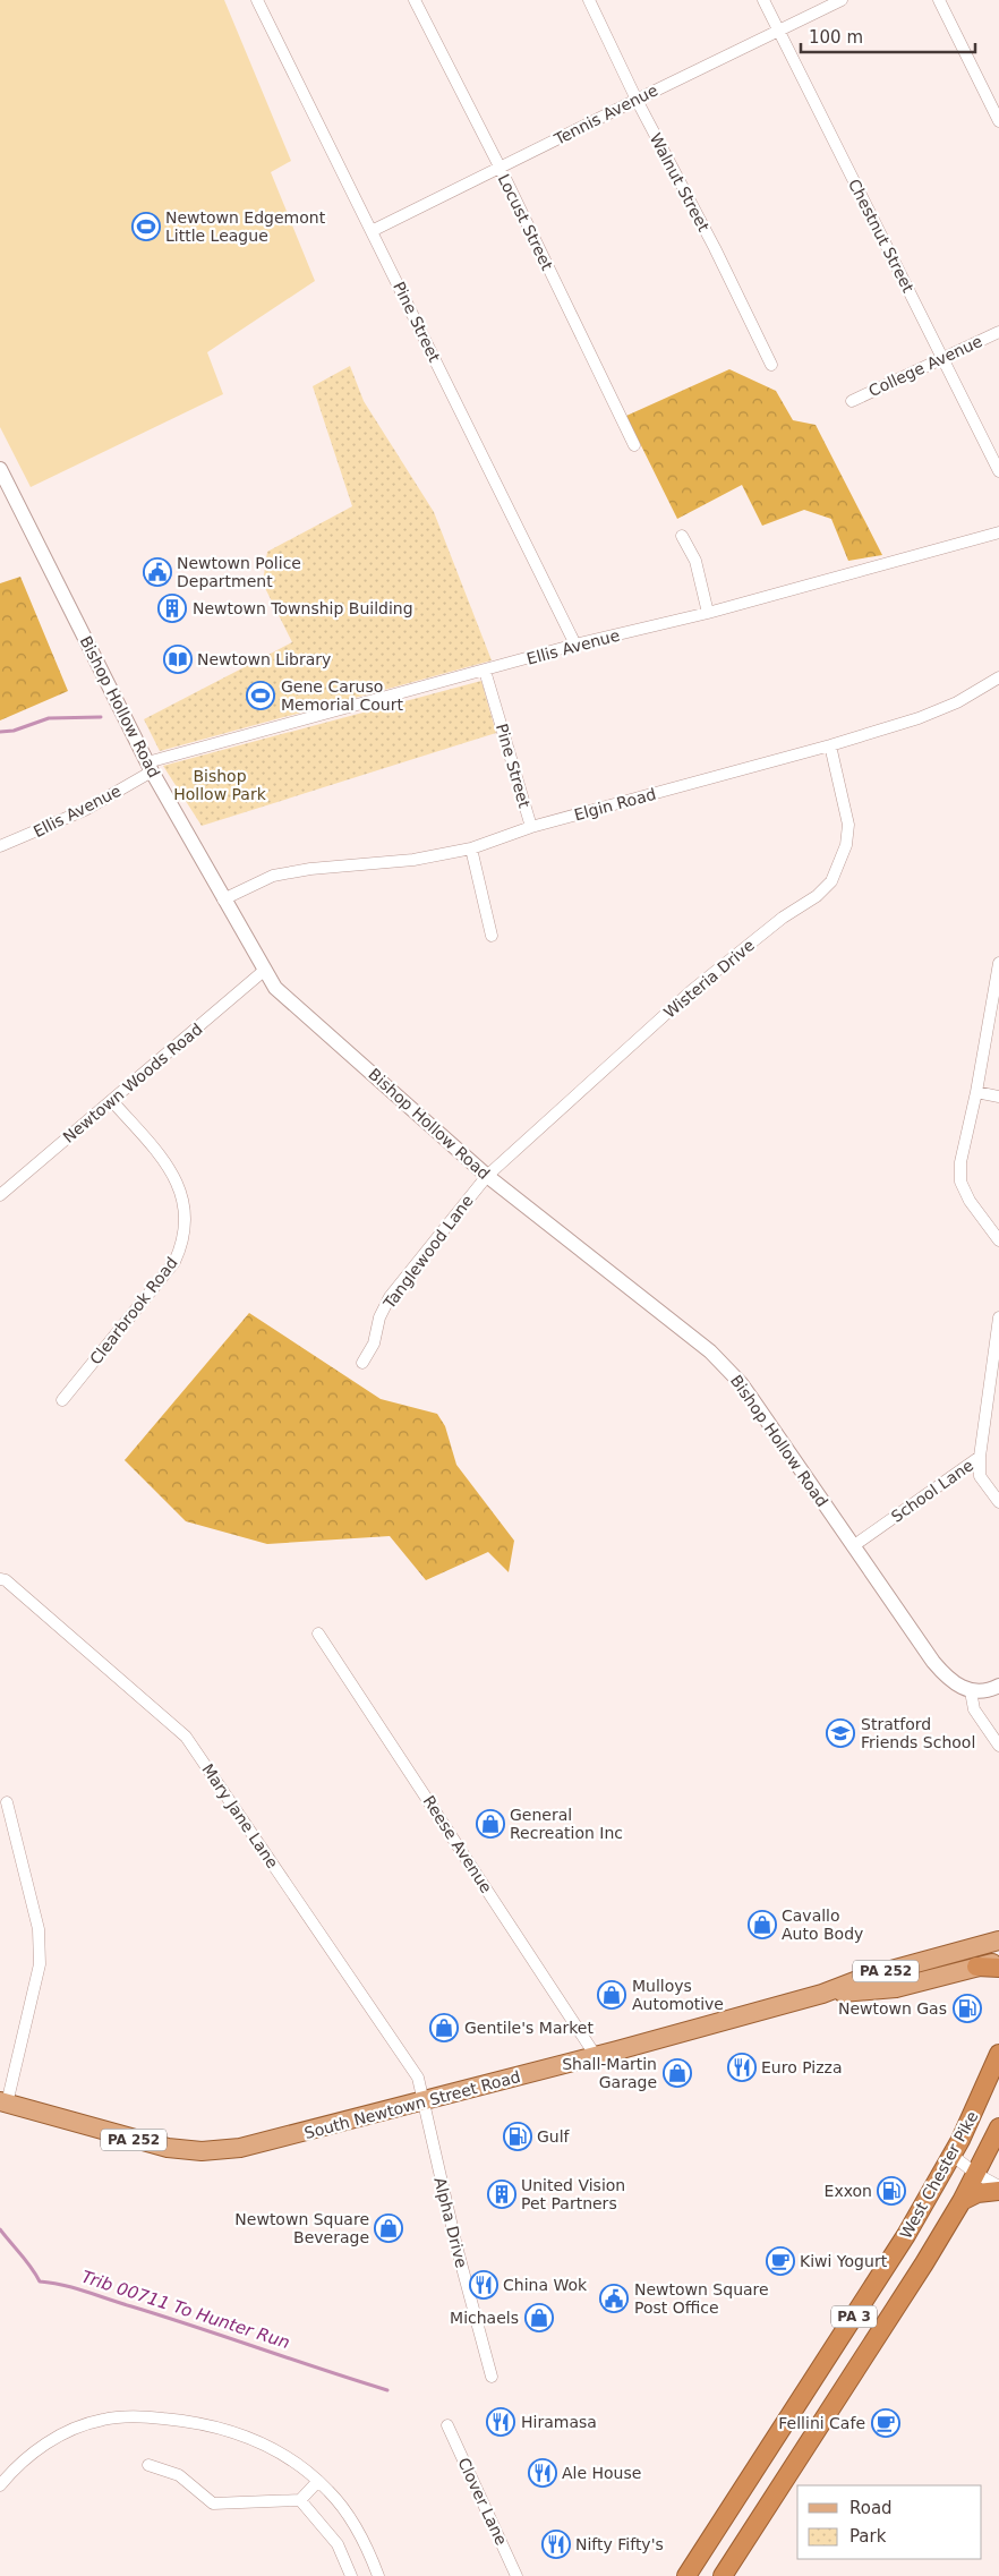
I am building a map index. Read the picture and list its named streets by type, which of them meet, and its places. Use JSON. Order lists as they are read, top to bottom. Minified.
{"streets":{"highway":["West Chester Pike","PA 3"],"main road":["PA 252","South Newtown Street Road"],"street":["Tennis Avenue","Walnut Street","Locust Street","Chestnut Street","Pine Street","College Avenue","Ellis Avenue","Bishop Hollow Road","Elgin Road","Wisteria Drive","Newtown Woods Road","Tanglewood Lane","Clearbrook Road","School Lane","Mary Jane Lane","Reese Avenue","Alpha Drive","Clover Lane"]},"crossings":[["Tennis Avenue","Walnut Street"],["Tennis Avenue","Locust Street"],["Tennis Avenue","Chestnut Street"],["Tennis Avenue","Pine Street"],["Chestnut Street","College Avenue"],["Pine Street","Ellis Avenue"],["Pine Street","Elgin Road"],["Ellis Avenue","Bishop Hollow Road"],["Bishop Hollow Road","Elgin Road"],["Bishop Hollow Road","Wisteria Drive"],["Bishop Hollow Road","Newtown Woods Road"],["Bishop Hollow Road","Tanglewood Lane"],["Bishop Hollow Road","School Lane"],["Elgin Road","Wisteria Drive"],["Wisteria Drive","Tanglewood Lane"],["Newtown Woods Road","Clearbrook Road"],["Mary Jane Lane","South Newtown Street Road"],["Mary Jane Lane","Alpha Drive"],["Reese Avenue","South Newtown Street Road"],["PA 252","South Newtown Street Road"],["South Newtown Street Road","Alpha Drive"]],"water":["Trib 00711 To Hunter Run"],"parks":["Bishop Hollow Park"],"places":{"sports":["Newtown Edgemont Little League","Gene Caruso Memorial Court"],"public building":["Newtown Police Department","Newtown Square Post Office"],"building":["Newtown Township Building","United Vision Pet Partners"],"library":["Newtown Library"],"school or university":["Stratford Friends School"],"shop":["General Recreation Inc","Cavallo Auto Body","Mulloys Automotive","Gentile's Market","Shall-Martin Garage","Newtown Square Beverage","Michaels"],"fuel station":["Newtown Gas","Gulf","Exxon"],"restaurant":["Euro Pizza","China Wok","Hiramasa","Ale House","Nifty Fifty's"],"cafe":["Kiwi Yogurt","Fellini Cafe"]},"legend":["Road","Park"],"scale_bar":"100 m"}
